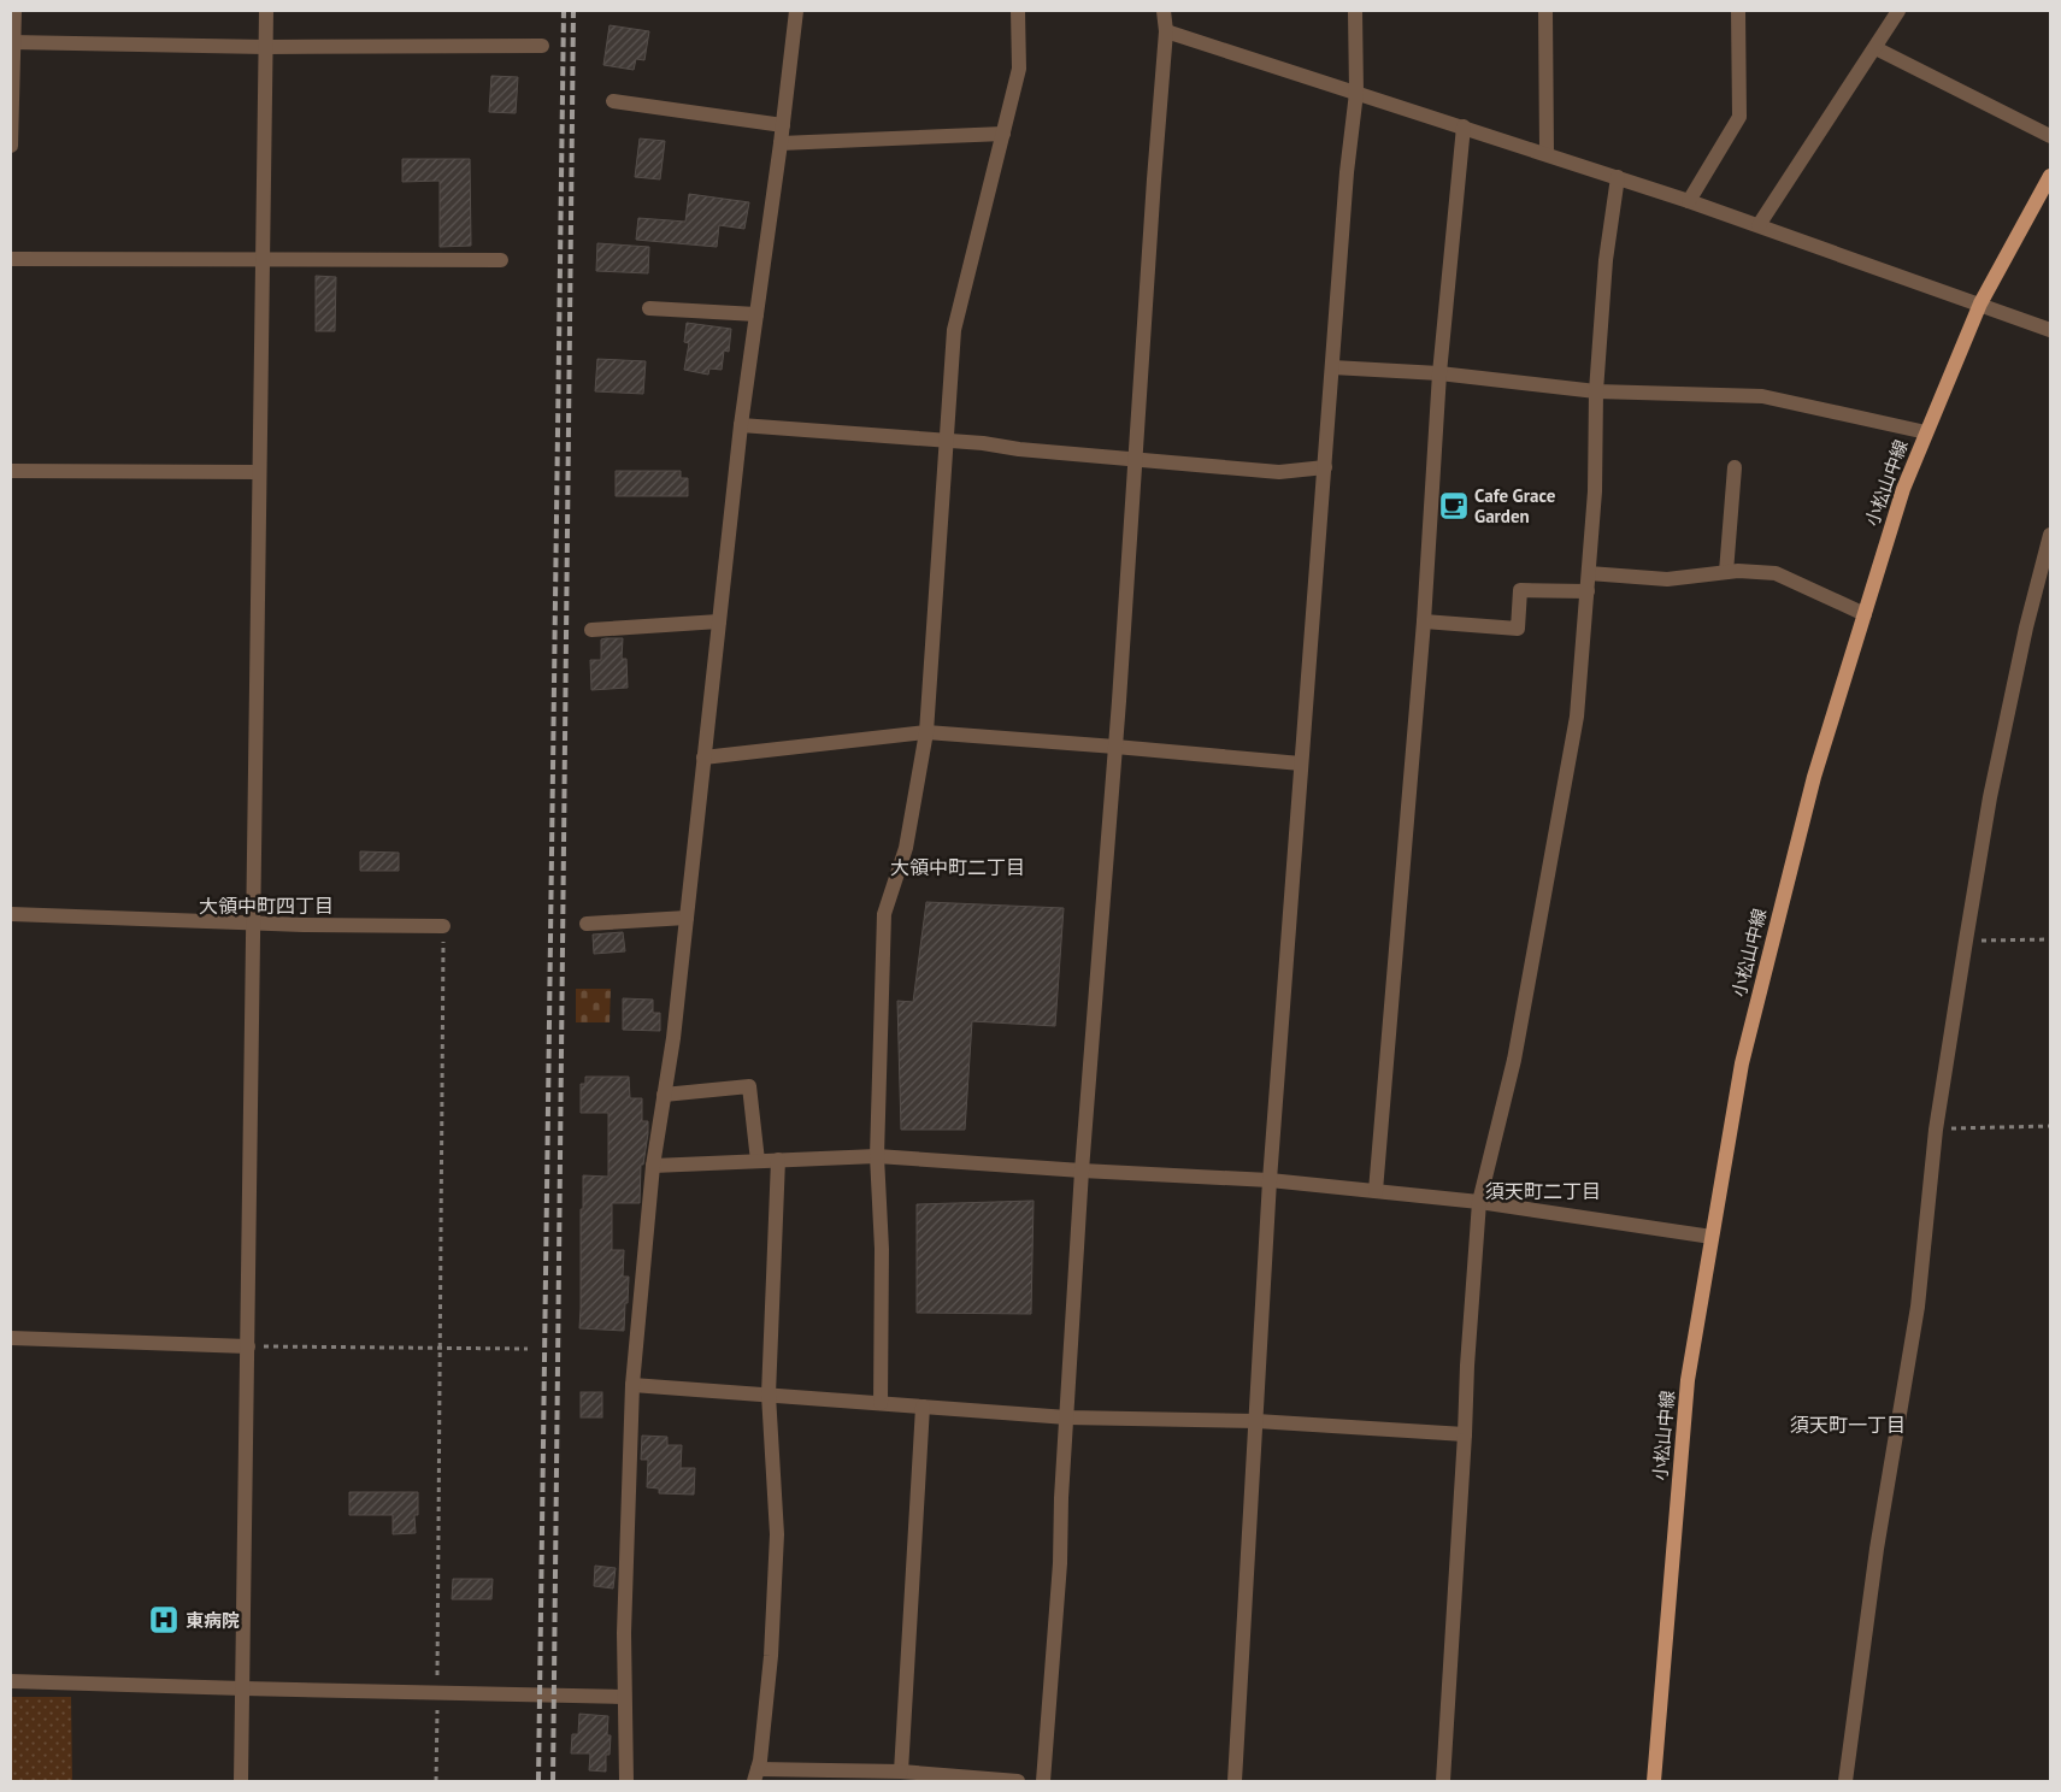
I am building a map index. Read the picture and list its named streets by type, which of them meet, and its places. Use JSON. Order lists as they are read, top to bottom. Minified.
{"streets":{"main road":["小松山中線"]},"districts":["大領中町二丁目","大領中町四丁目","須天町二丁目","須天町一丁目"],"places":{"cafe":["Cafe Grace Garden"],"hospital":["東病院"]}}
